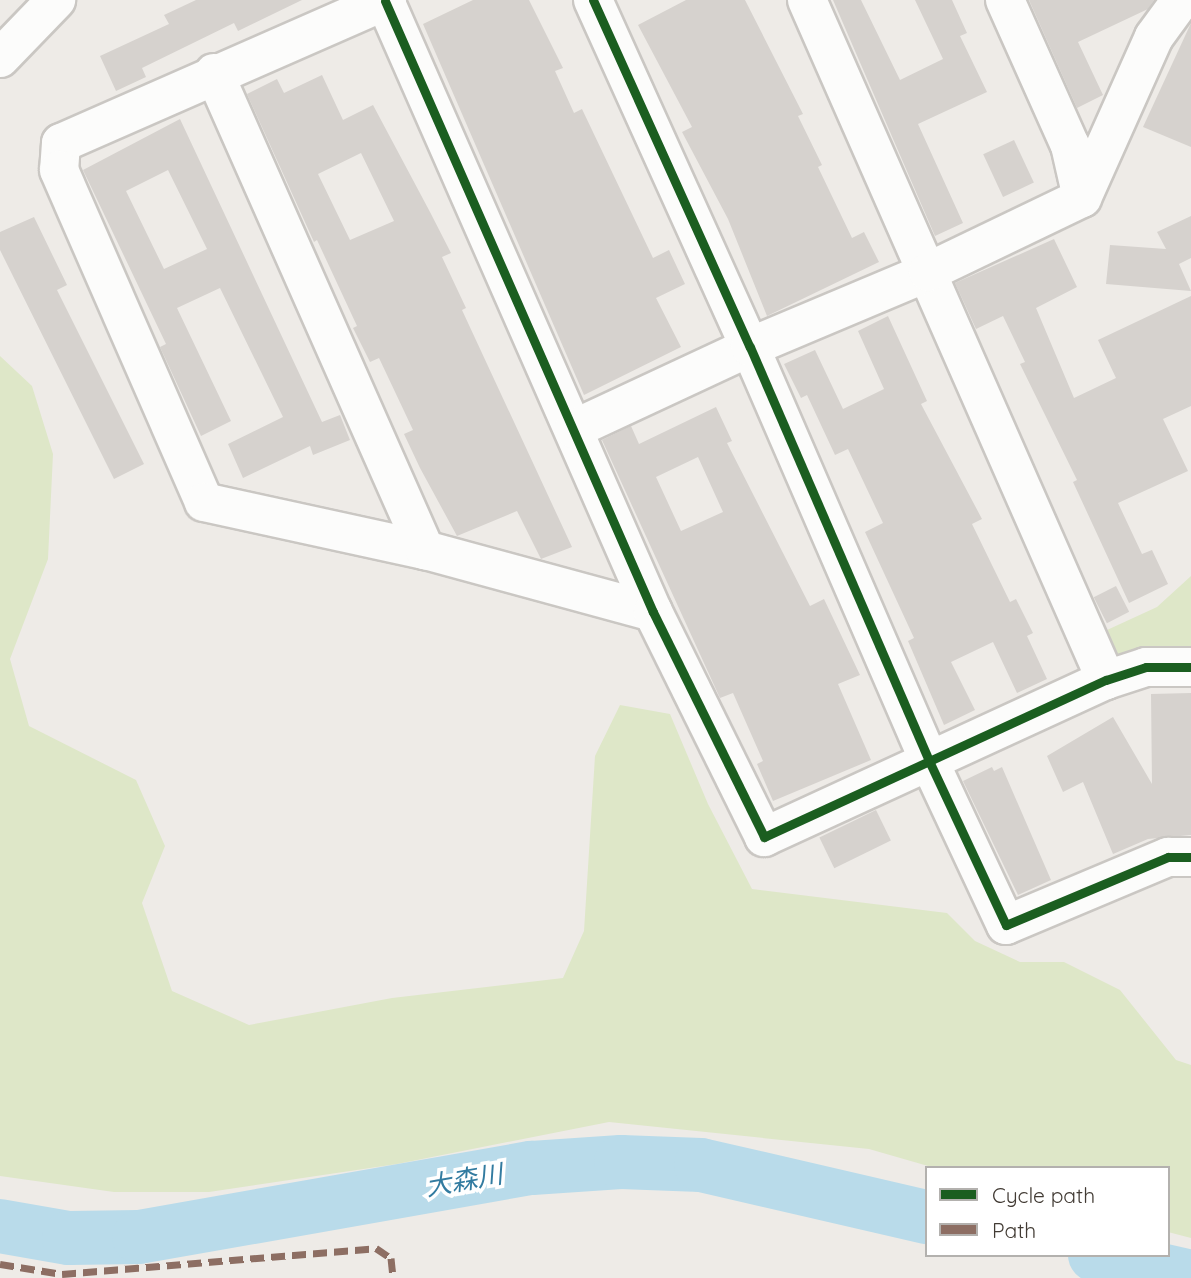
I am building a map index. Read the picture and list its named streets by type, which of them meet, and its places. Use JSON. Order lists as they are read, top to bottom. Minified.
{"water":["大森川"],"legend":["Cycle path","Path"]}
